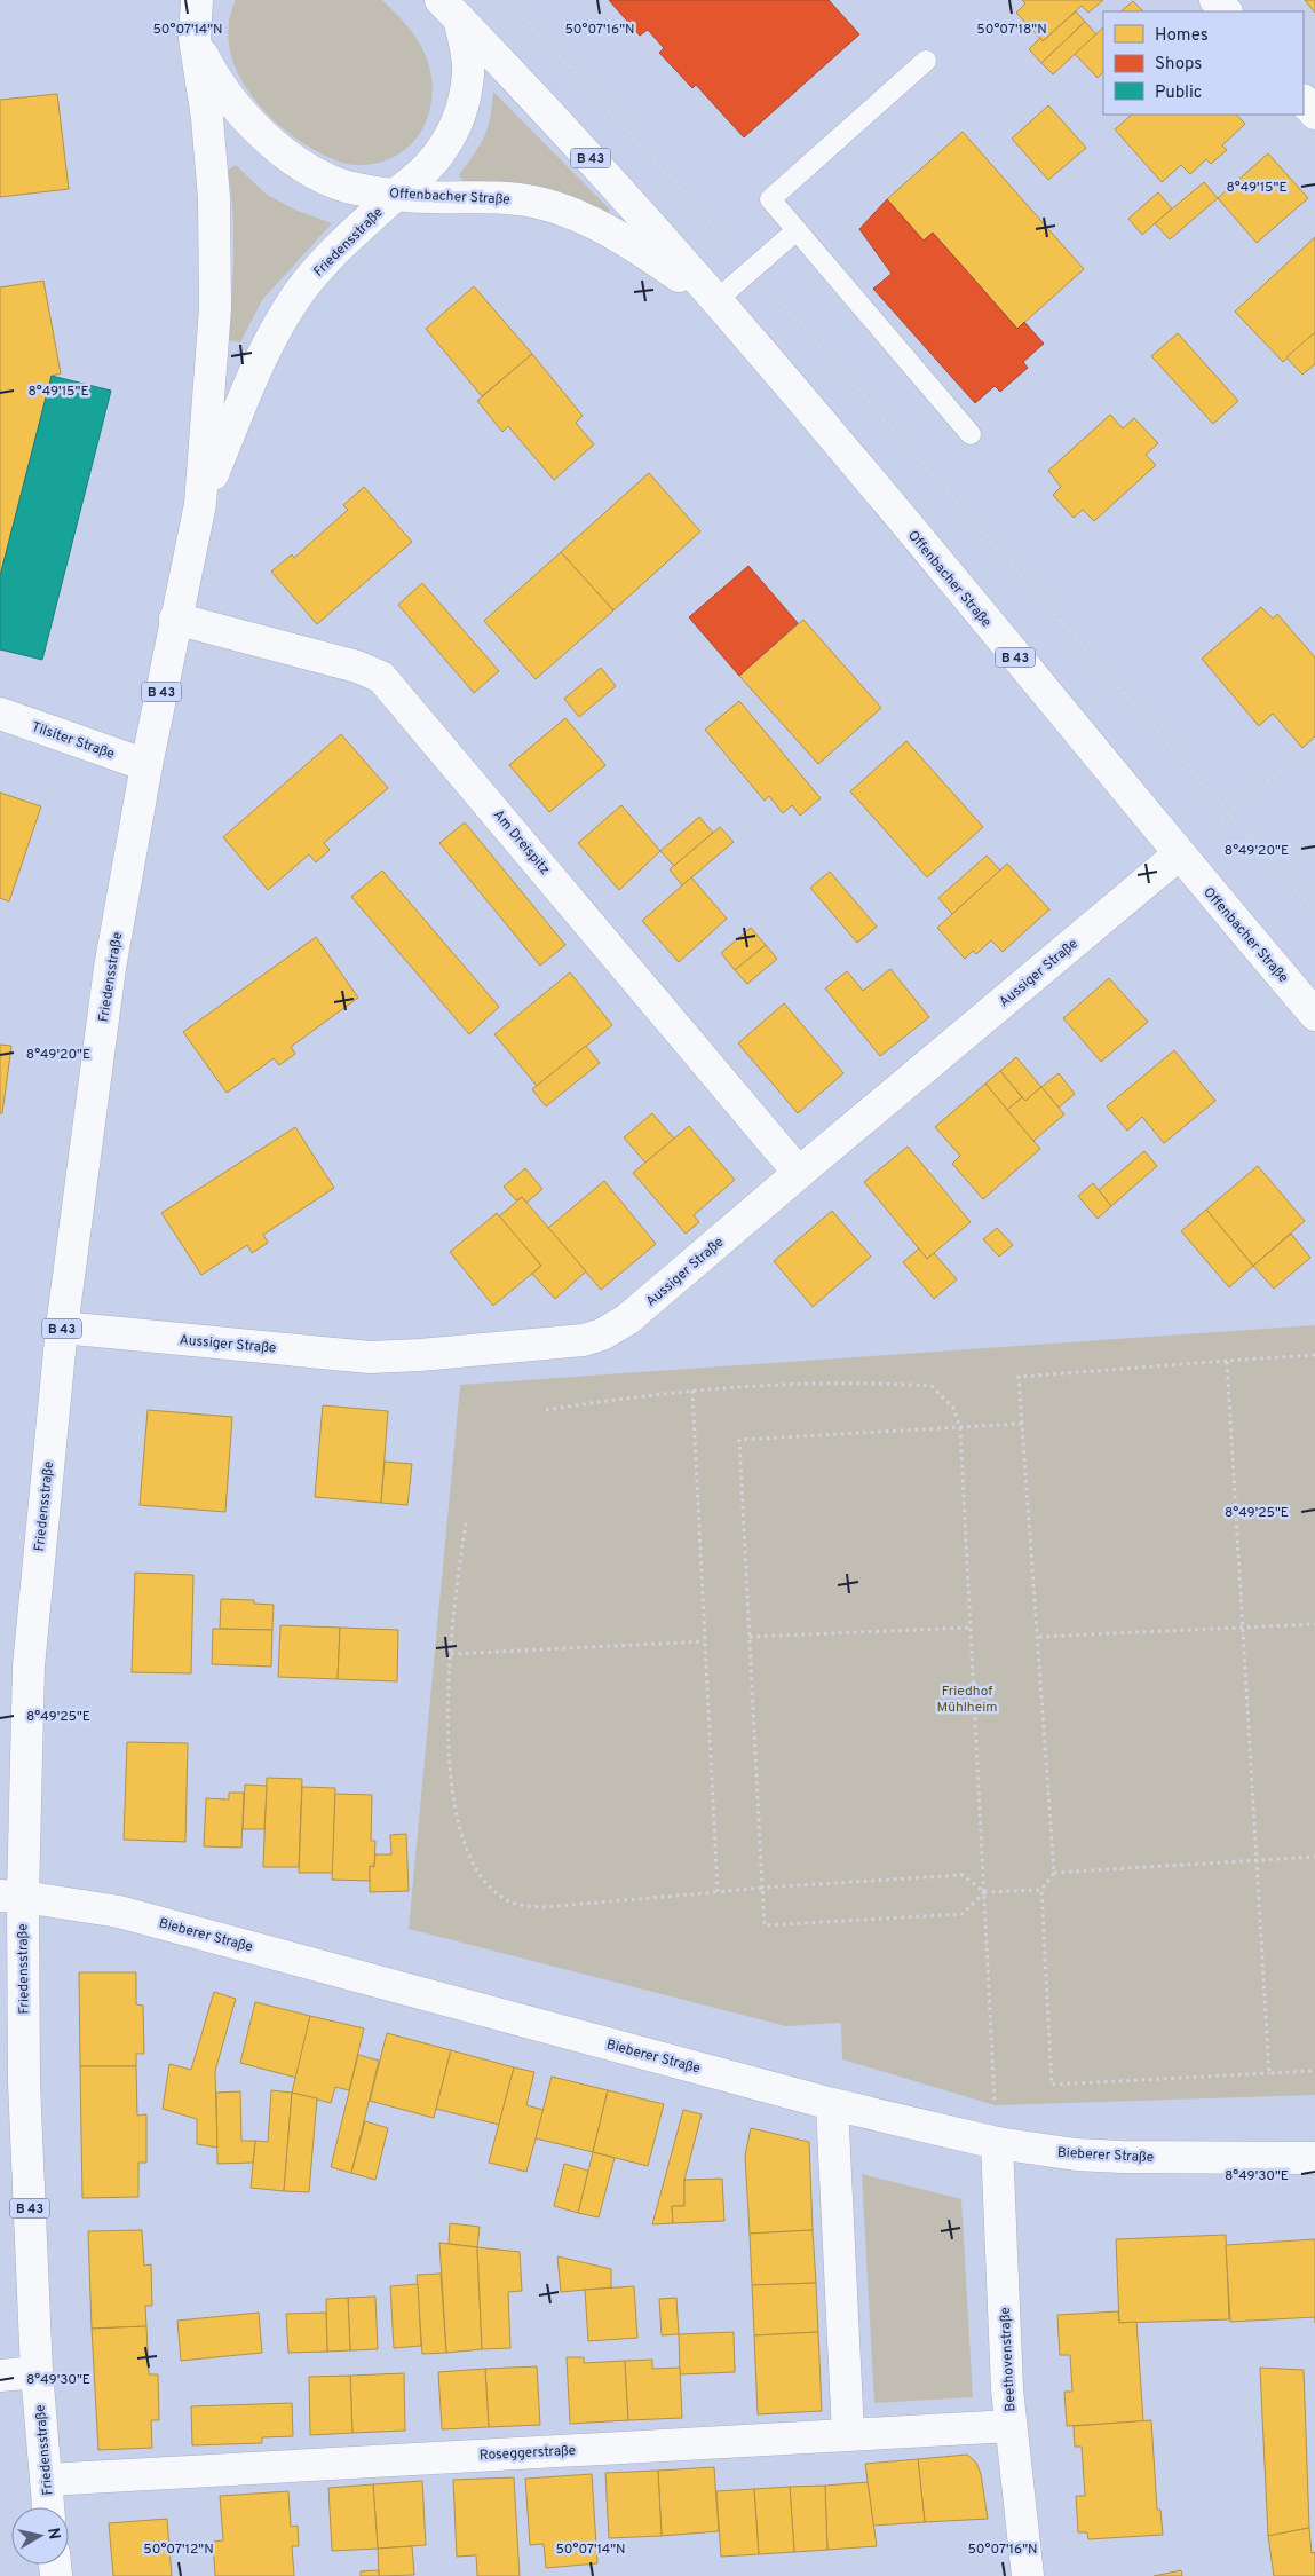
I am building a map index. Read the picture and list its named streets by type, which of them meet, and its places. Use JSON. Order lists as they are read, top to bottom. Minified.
{"streets":{"street":["B 43","Offenbacher Straße","Friedensstraße","Tilsiter Straße","Am Dreispitz","Aussiger Straße","Bieberer Straße","Beethovenstraße","Roseggerstraße"]},"crossings":[["Offenbacher Straße","Friedensstraße"],["Offenbacher Straße","Aussiger Straße"],["Friedensstraße","Tilsiter Straße"],["Friedensstraße","Am Dreispitz"],["Friedensstraße","Aussiger Straße"],["Friedensstraße","Bieberer Straße"],["Friedensstraße","Roseggerstraße"],["Am Dreispitz","Aussiger Straße"],["Bieberer Straße","Beethovenstraße"],["Beethovenstraße","Roseggerstraße"]],"parks":["Friedhof Mühlheim"],"legend":["Homes","Shops","Public"],"north":"right","coordinates":["50°07'14\"N","50°07'16\"N","50°07'18\"N","8°49'15\"E","8°49'20\"E","8°49'25\"E","8°49'30\"E","50°07'12\"N"]}
